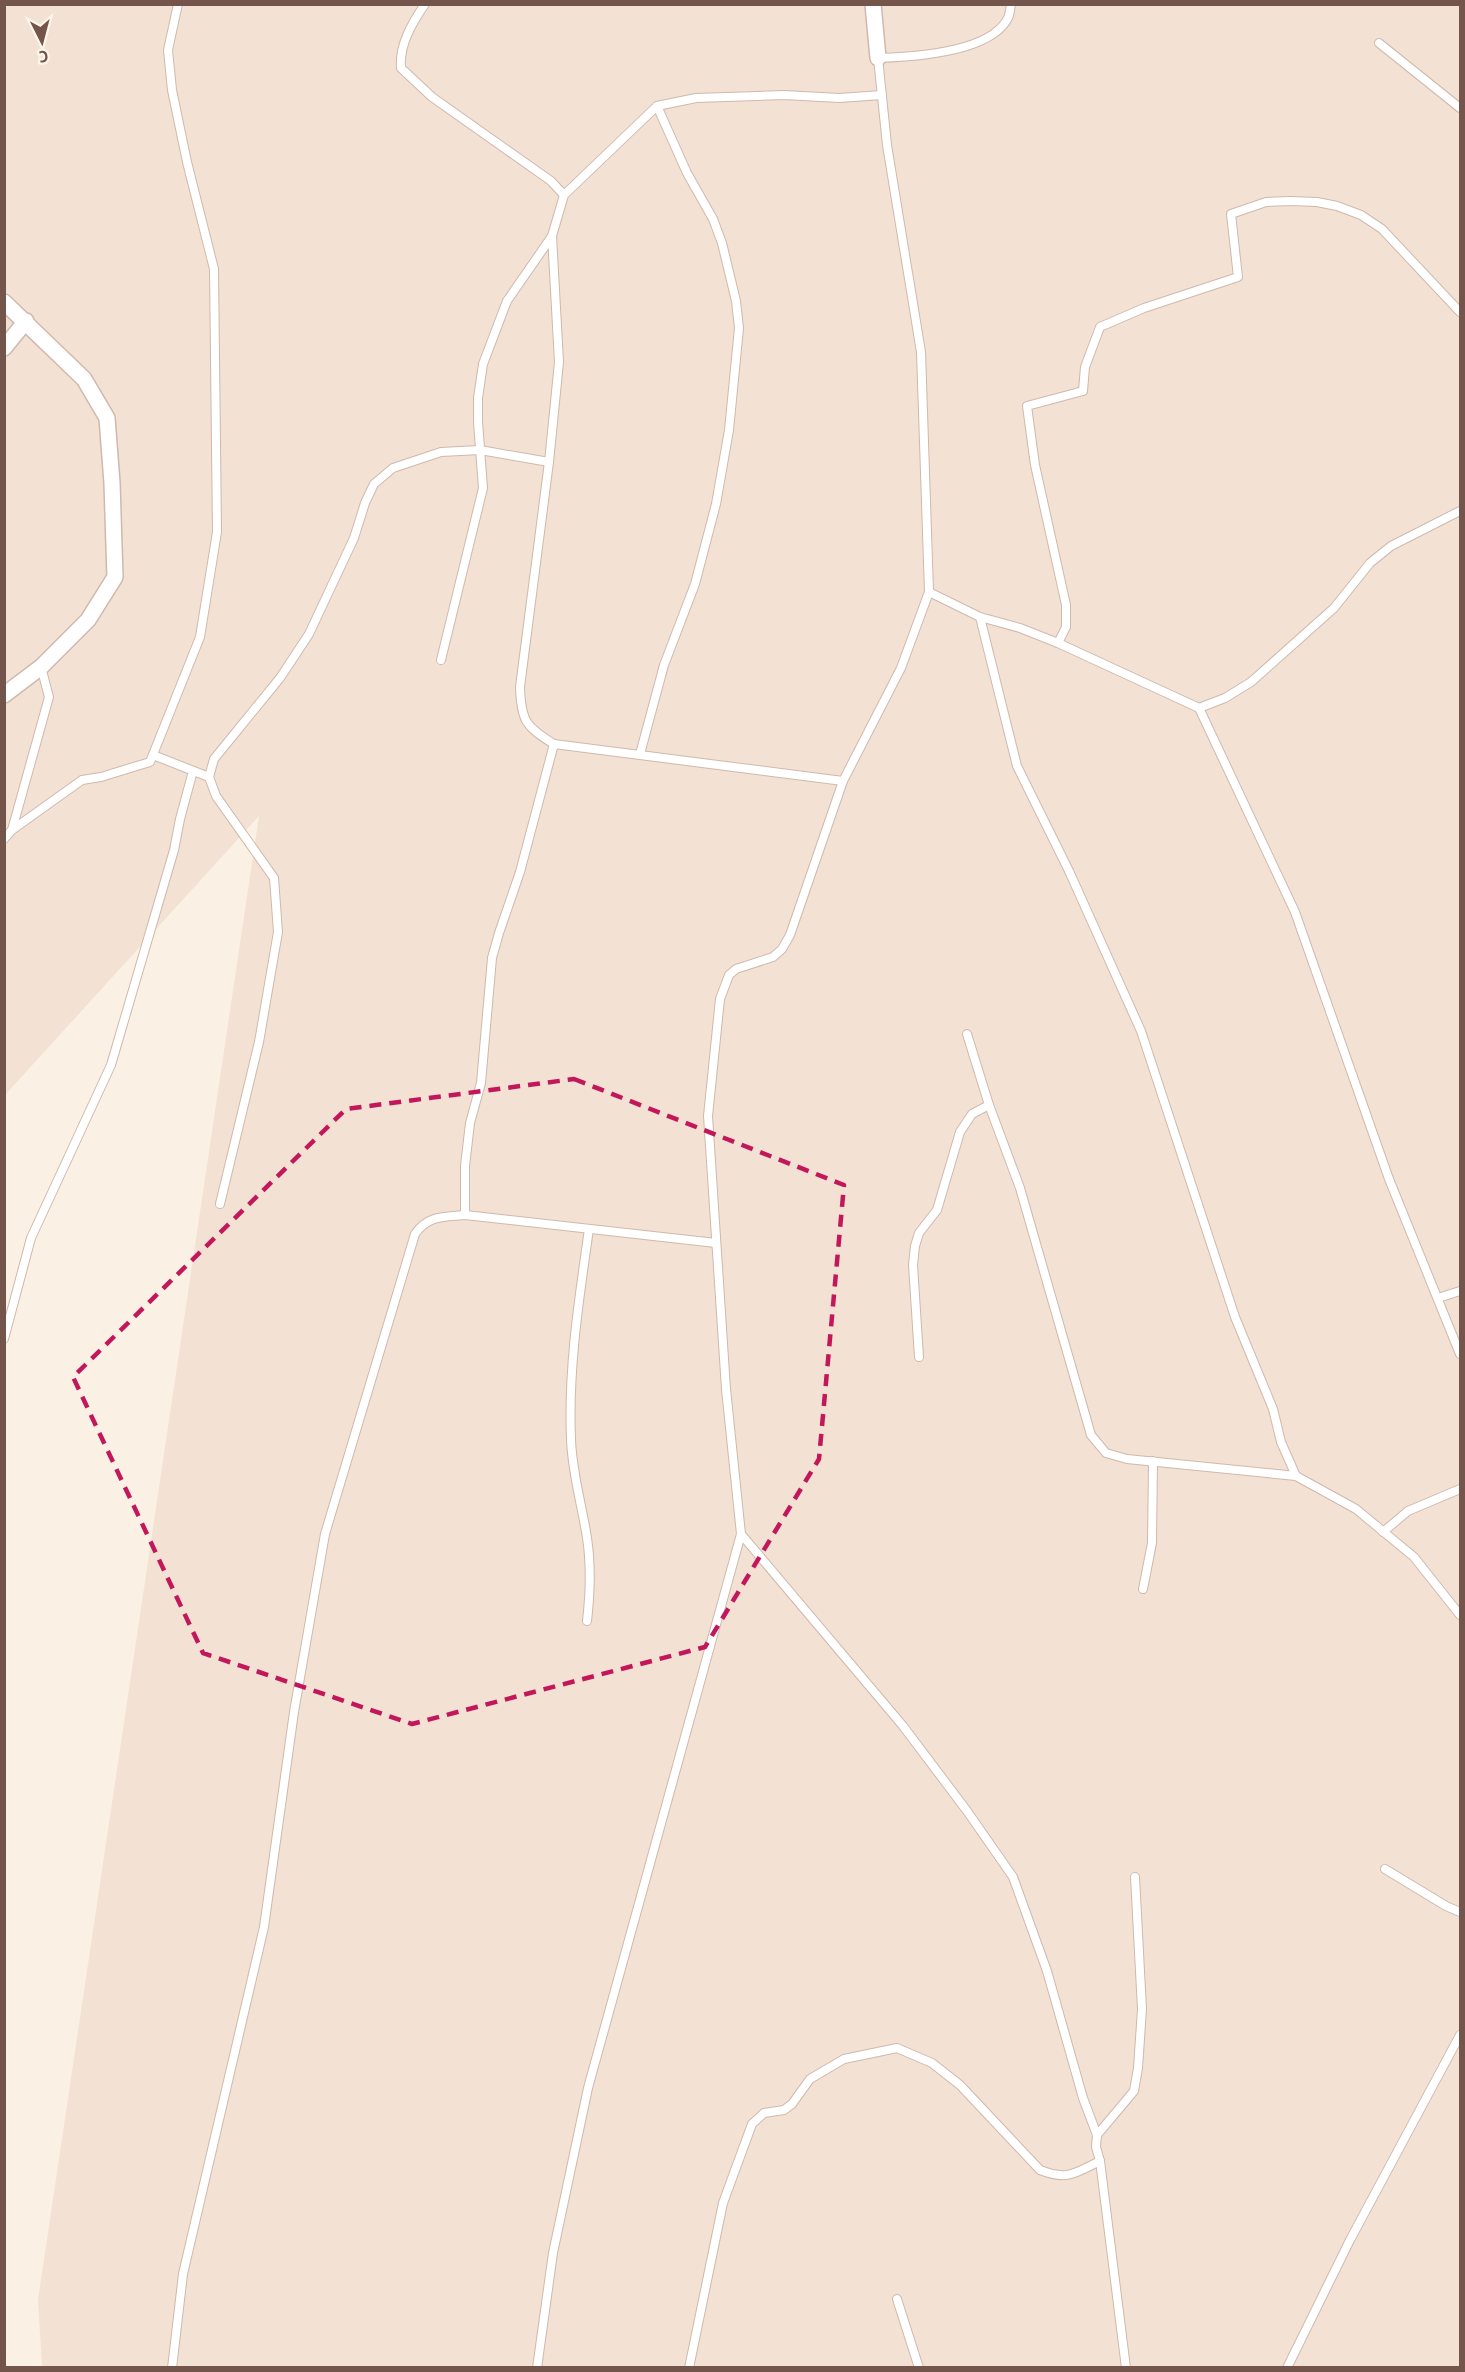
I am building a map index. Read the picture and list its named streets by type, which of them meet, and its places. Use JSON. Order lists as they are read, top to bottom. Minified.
{"north":"bottom"}
